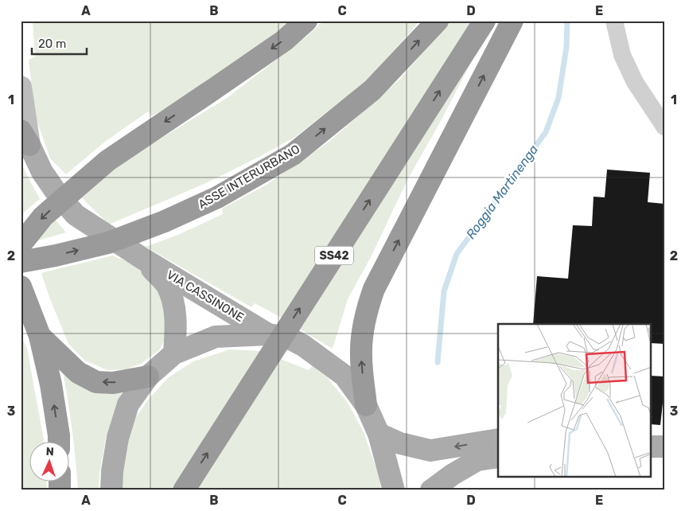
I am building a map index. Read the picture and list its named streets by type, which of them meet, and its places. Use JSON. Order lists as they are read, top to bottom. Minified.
{"streets":{"highway":["ASSE INTERURBANO","SS42"],"main road":["VIA CASSINONE"]},"water":["Roggia Martinenga"],"scale_bar":"20 m","north":"top","grid":{"columns":["A","B","C","D","E"],"rows":["1","2","3"]}}
